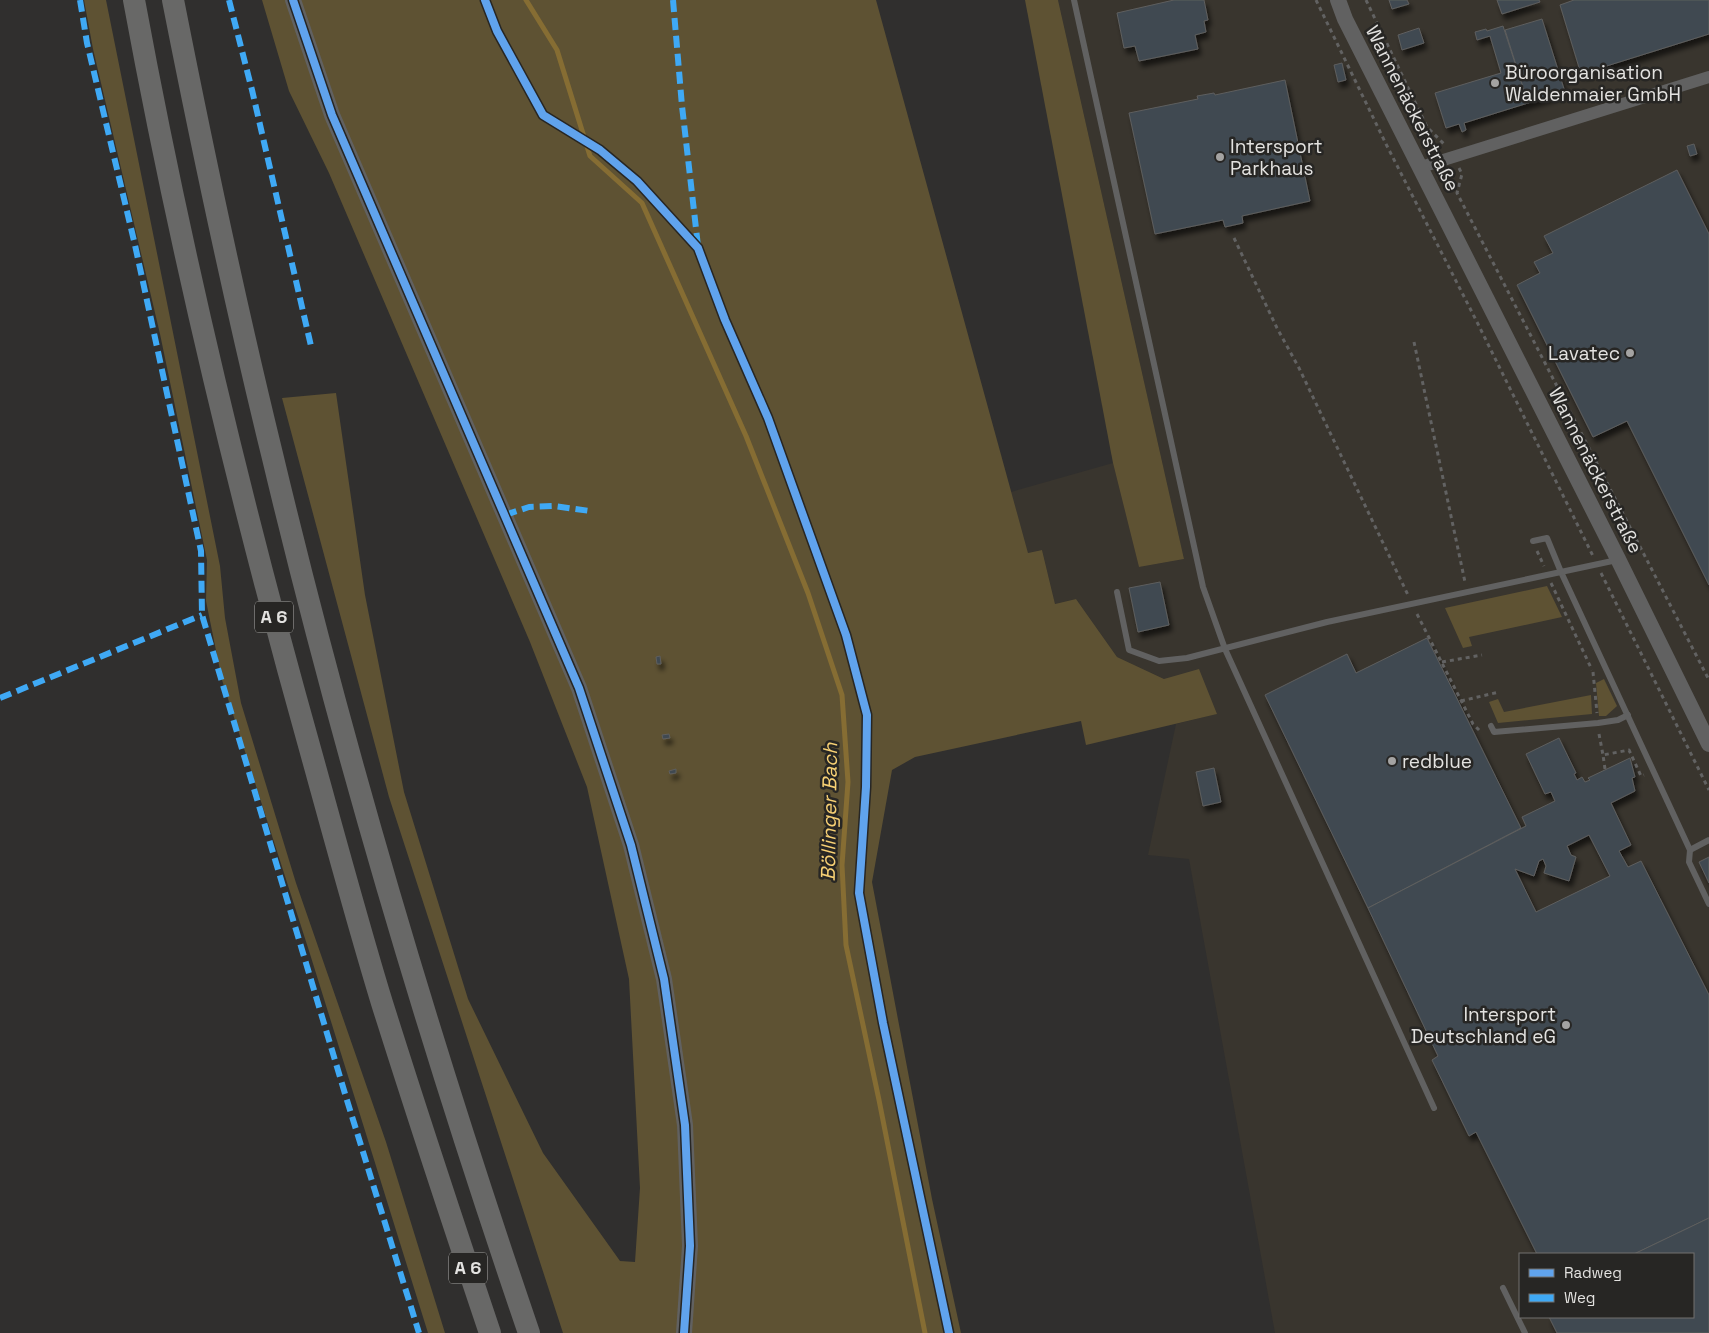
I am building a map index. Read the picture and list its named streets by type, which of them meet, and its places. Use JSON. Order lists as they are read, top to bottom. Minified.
{"streets":{"highway":["A 6"],"street":["Wannenäckerstraße"]},"water":["Böllinger Bach"],"places":["Büroorganisation Waldenmaier GmbH","Intersport Parkhaus","Lavatec","redblue","Intersport Deutschland eG"],"legend":["Radweg","Weg"]}
